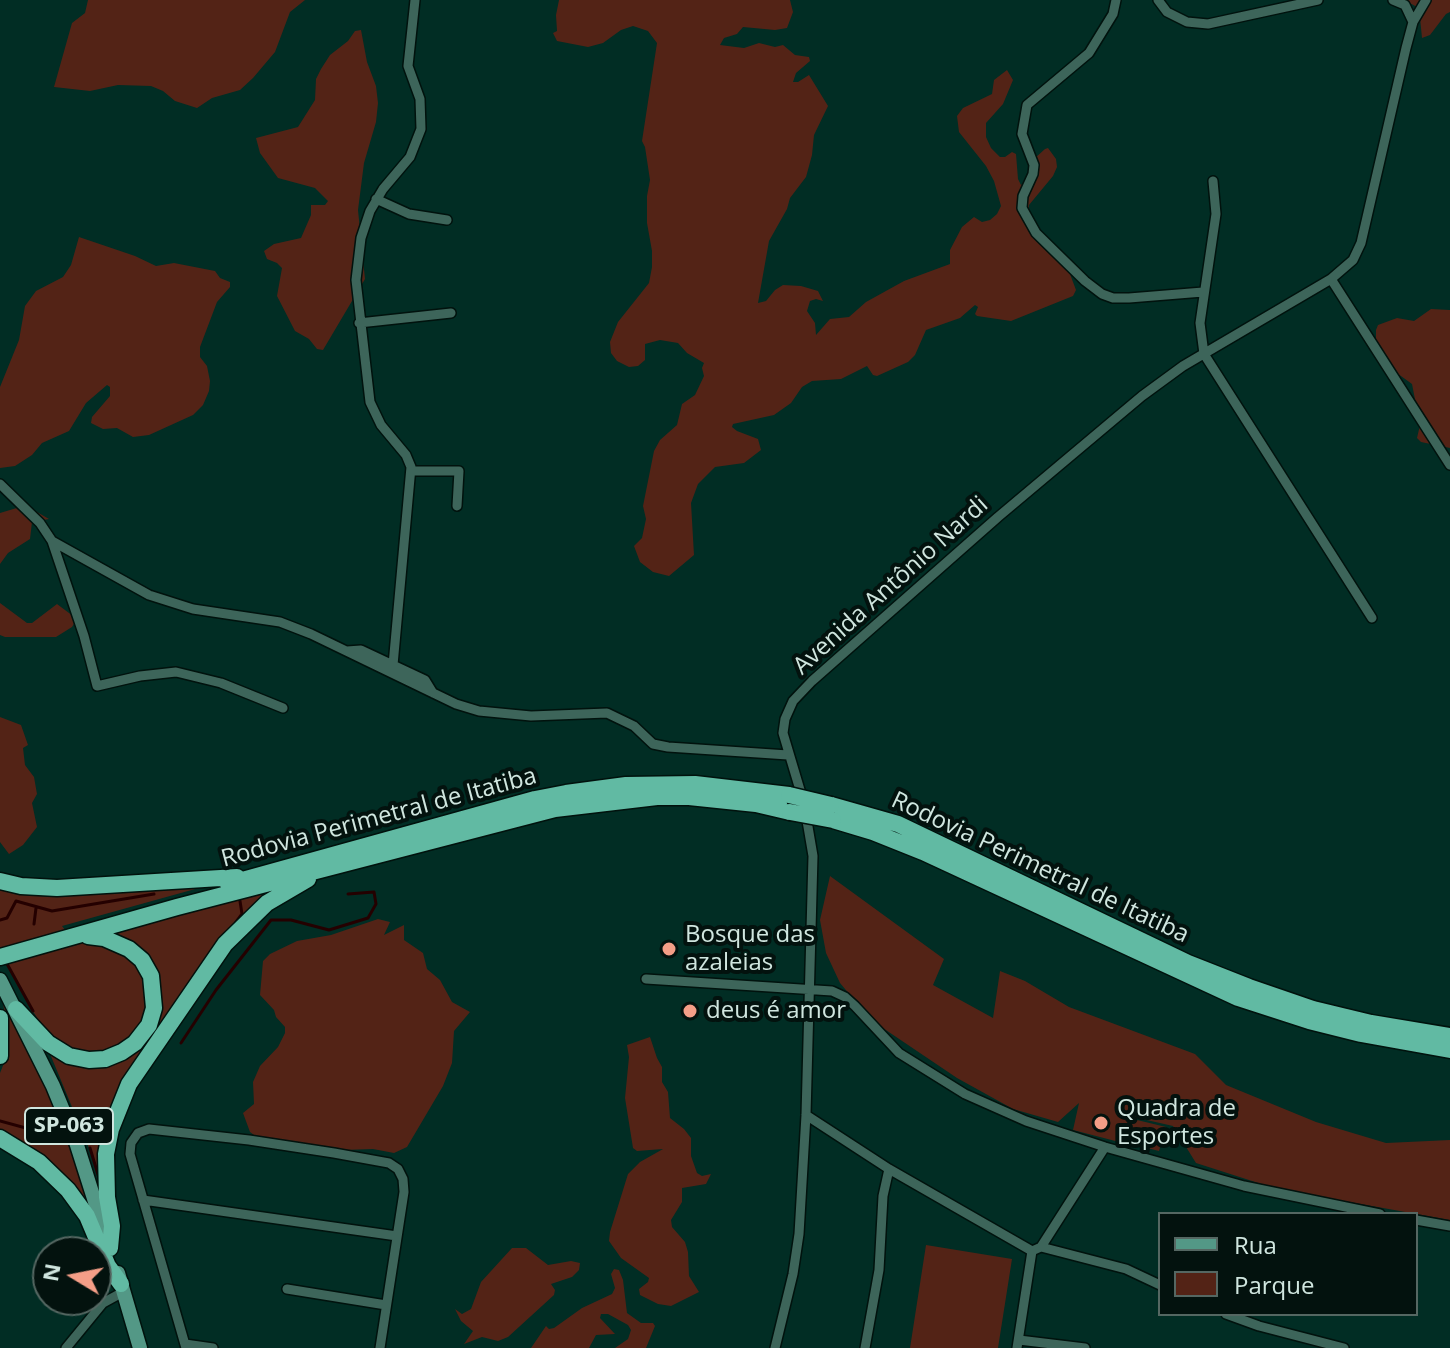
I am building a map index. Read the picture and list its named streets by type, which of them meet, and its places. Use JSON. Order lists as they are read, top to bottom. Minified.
{"streets":{"highway":["Rodovia Perimetral de Itatiba"],"main road":["SP-063"],"street":["Avenida Antônio Nardi"]},"places":["Bosque das azaleias","deus é amor","Quadra de Esportes"],"legend":["Rua","Parque"],"north":"left"}
